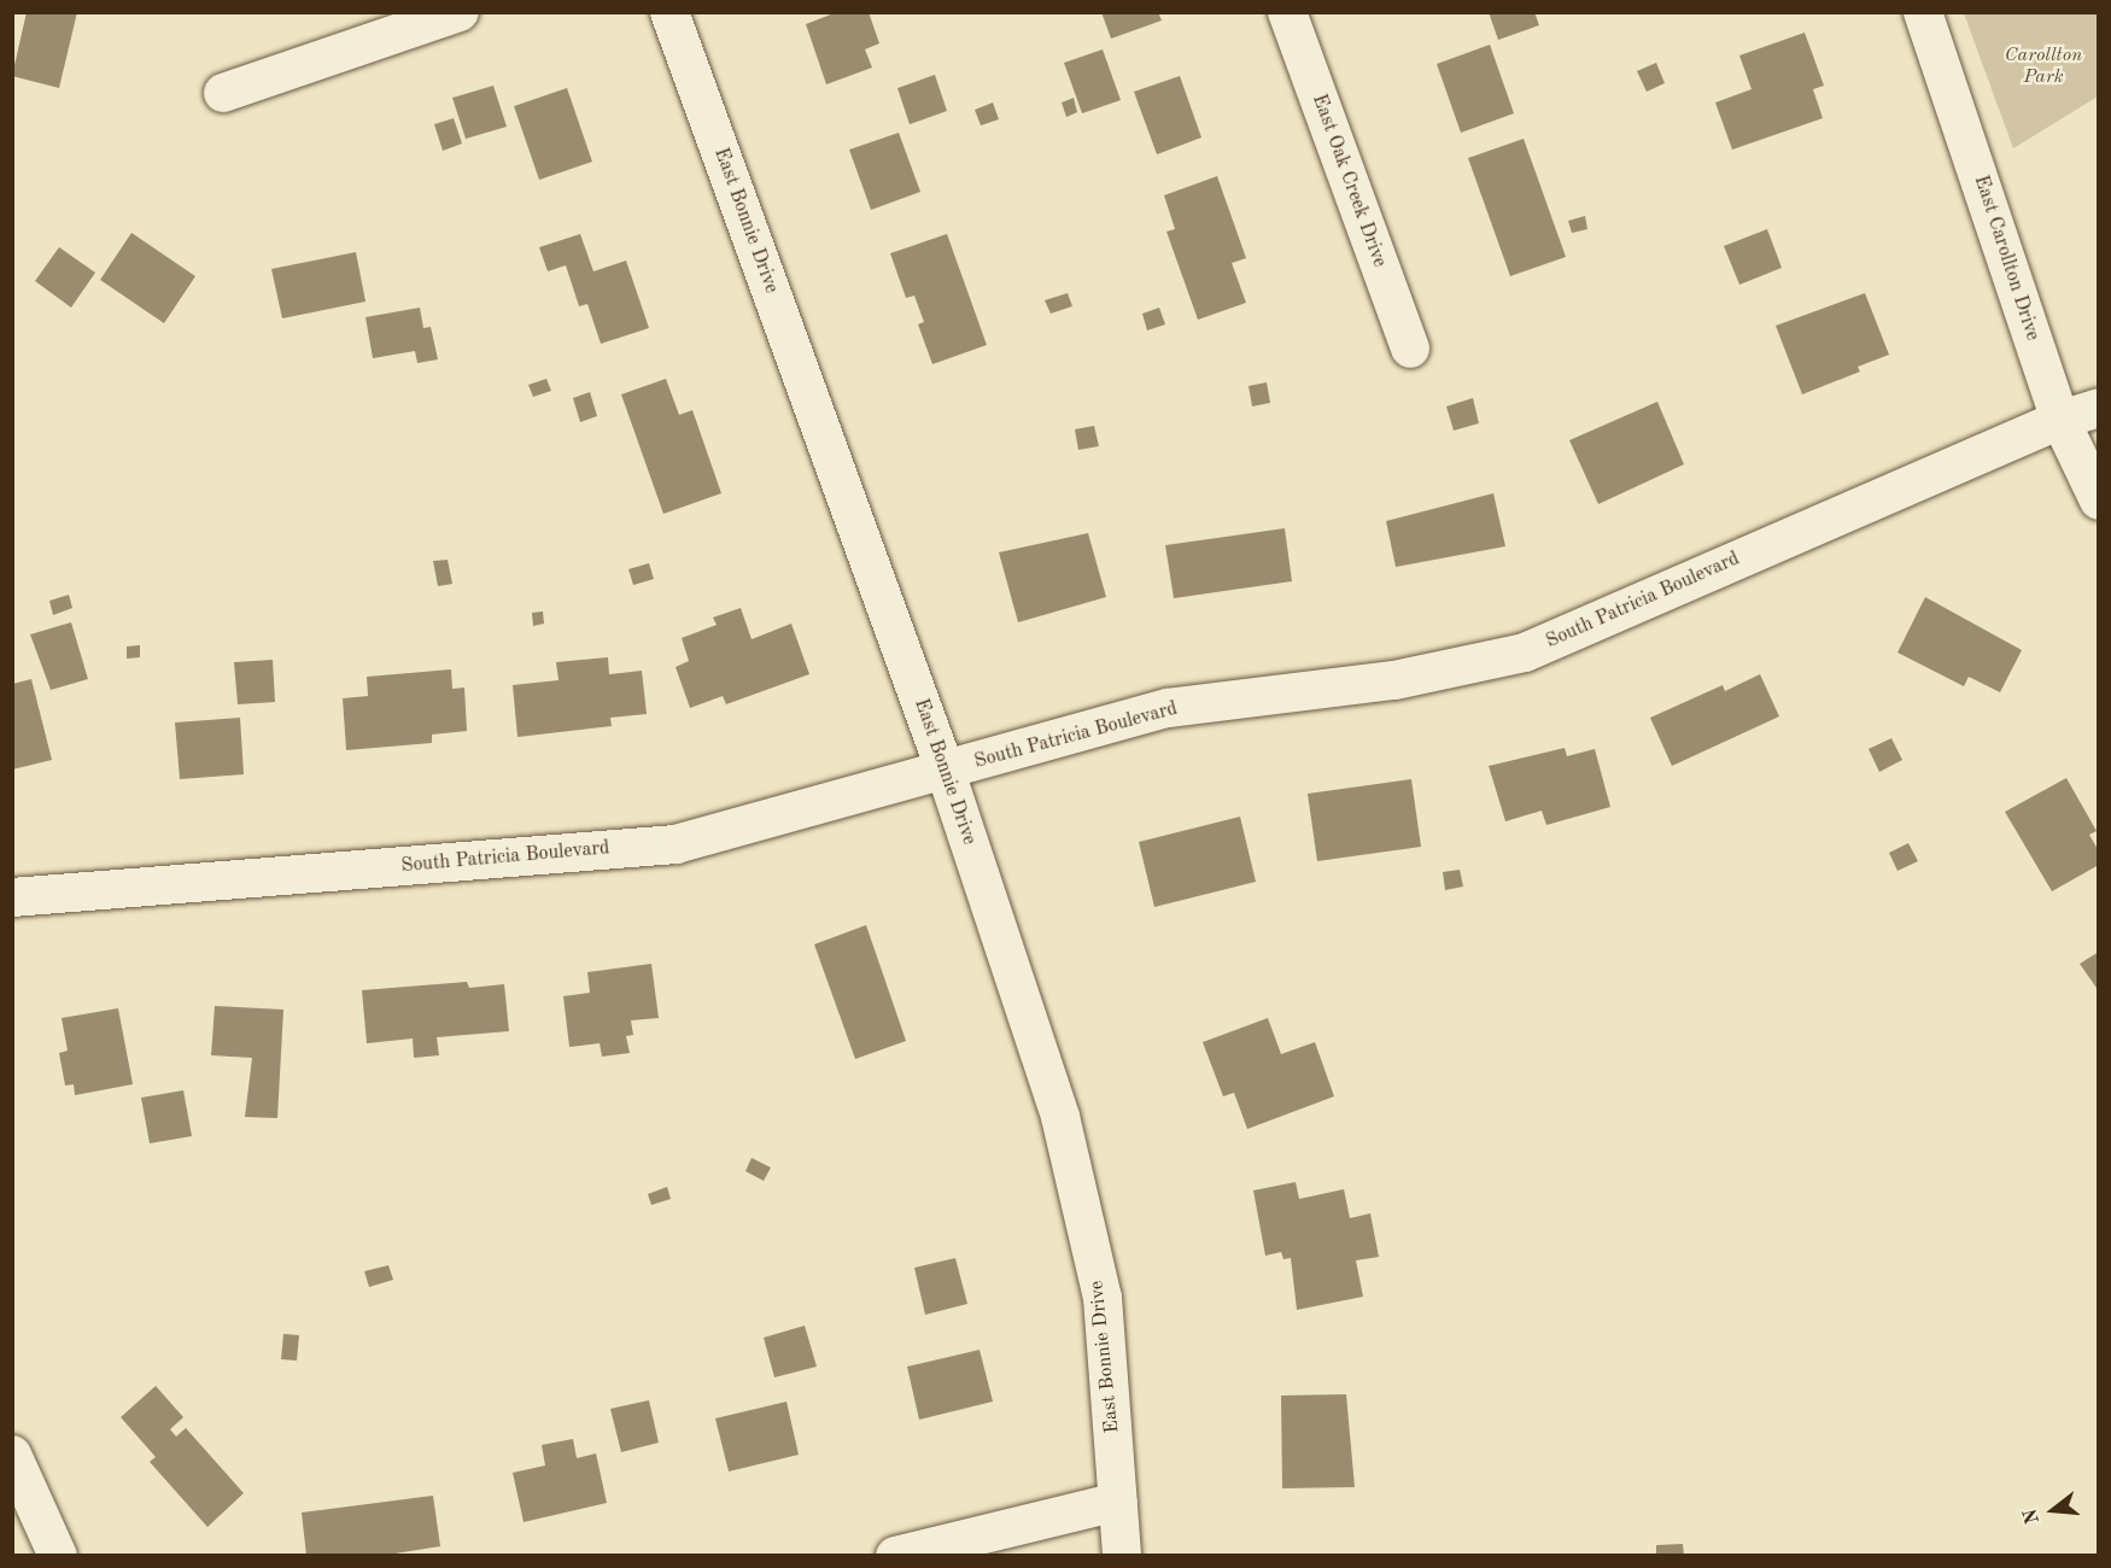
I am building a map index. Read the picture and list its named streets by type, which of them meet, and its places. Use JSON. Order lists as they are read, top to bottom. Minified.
{"streets":{"street":["East Oak Creek Drive","East Bonnie Drive","East Carollton Drive","South Patricia Boulevard"]},"crossings":[["East Bonnie Drive","South Patricia Boulevard"],["East Carollton Drive","South Patricia Boulevard"]],"parks":["Carollton Park"],"north":"left"}
